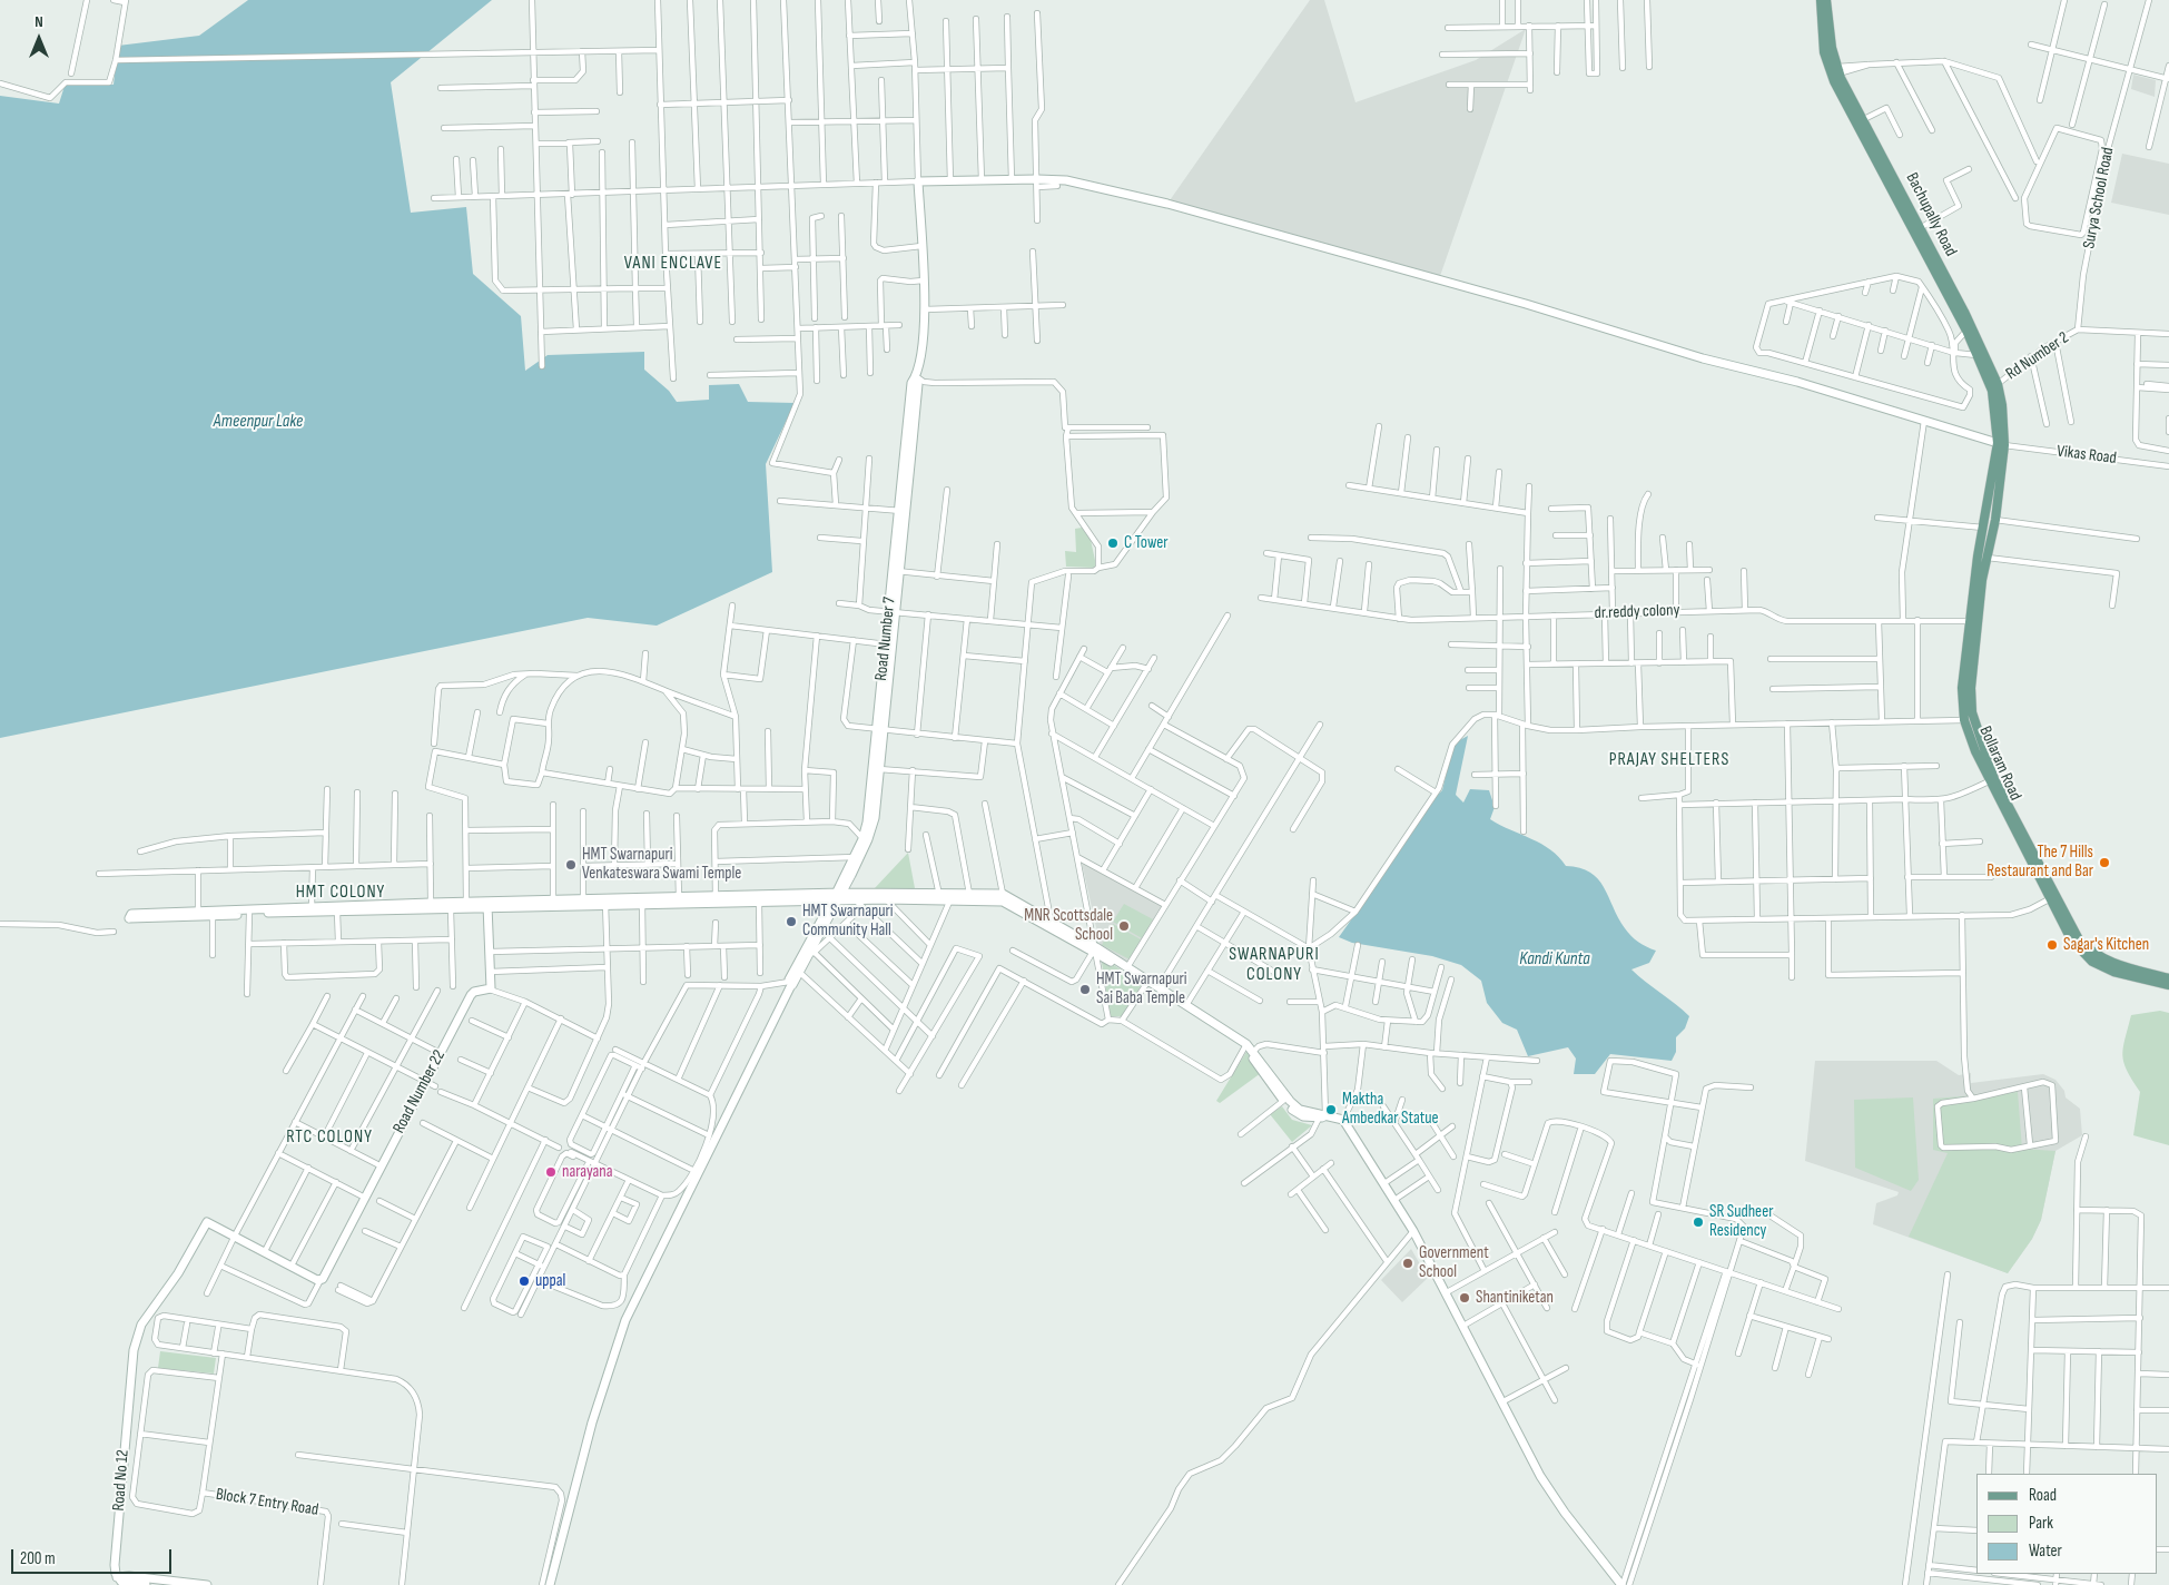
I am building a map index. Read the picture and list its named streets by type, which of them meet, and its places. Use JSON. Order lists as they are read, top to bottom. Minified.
{"streets":{"main road":["Bachupally Road","Bollaram Road"],"street":["Surya School Road","Rd Number 2","Vikas Road","dr.reddy colony","Road Number 7","Road Number 22","Road No 12","Block 7 Entry Road"]},"crossings":[["Surya School Road","Rd Number 2"],["Bachupally Road","Rd Number 2"],["Bachupally Road","Vikas Road"],["Bachupally Road","Bollaram Road"],["Vikas Road","Bollaram Road"],["dr.reddy colony","Bollaram Road"]],"districts":["VANI ENCLAVE","PRAJAY SHELTERS","HMT COLONY","SWARNAPURI COLONY","RTC COLONY"],"water":["Ameenpur Lake","Kandi Kunta"],"places":["C Tower","The 7 Hills Restaurant and Bar","HMT Swarnapuri Venkateswara Swami Temple","HMT Swarnapuri Community Hall","MNR Scottsdale School","Sagar's Kitchen","HMT Swarnapuri Sai Baba Temple","Maktha Ambedkar Statue","narayana","SR Sudheer Residency","Government School","uppal","Shantiniketan"],"legend":["Road","Park","Water"],"scale_bar":"200 m","north":"top"}
